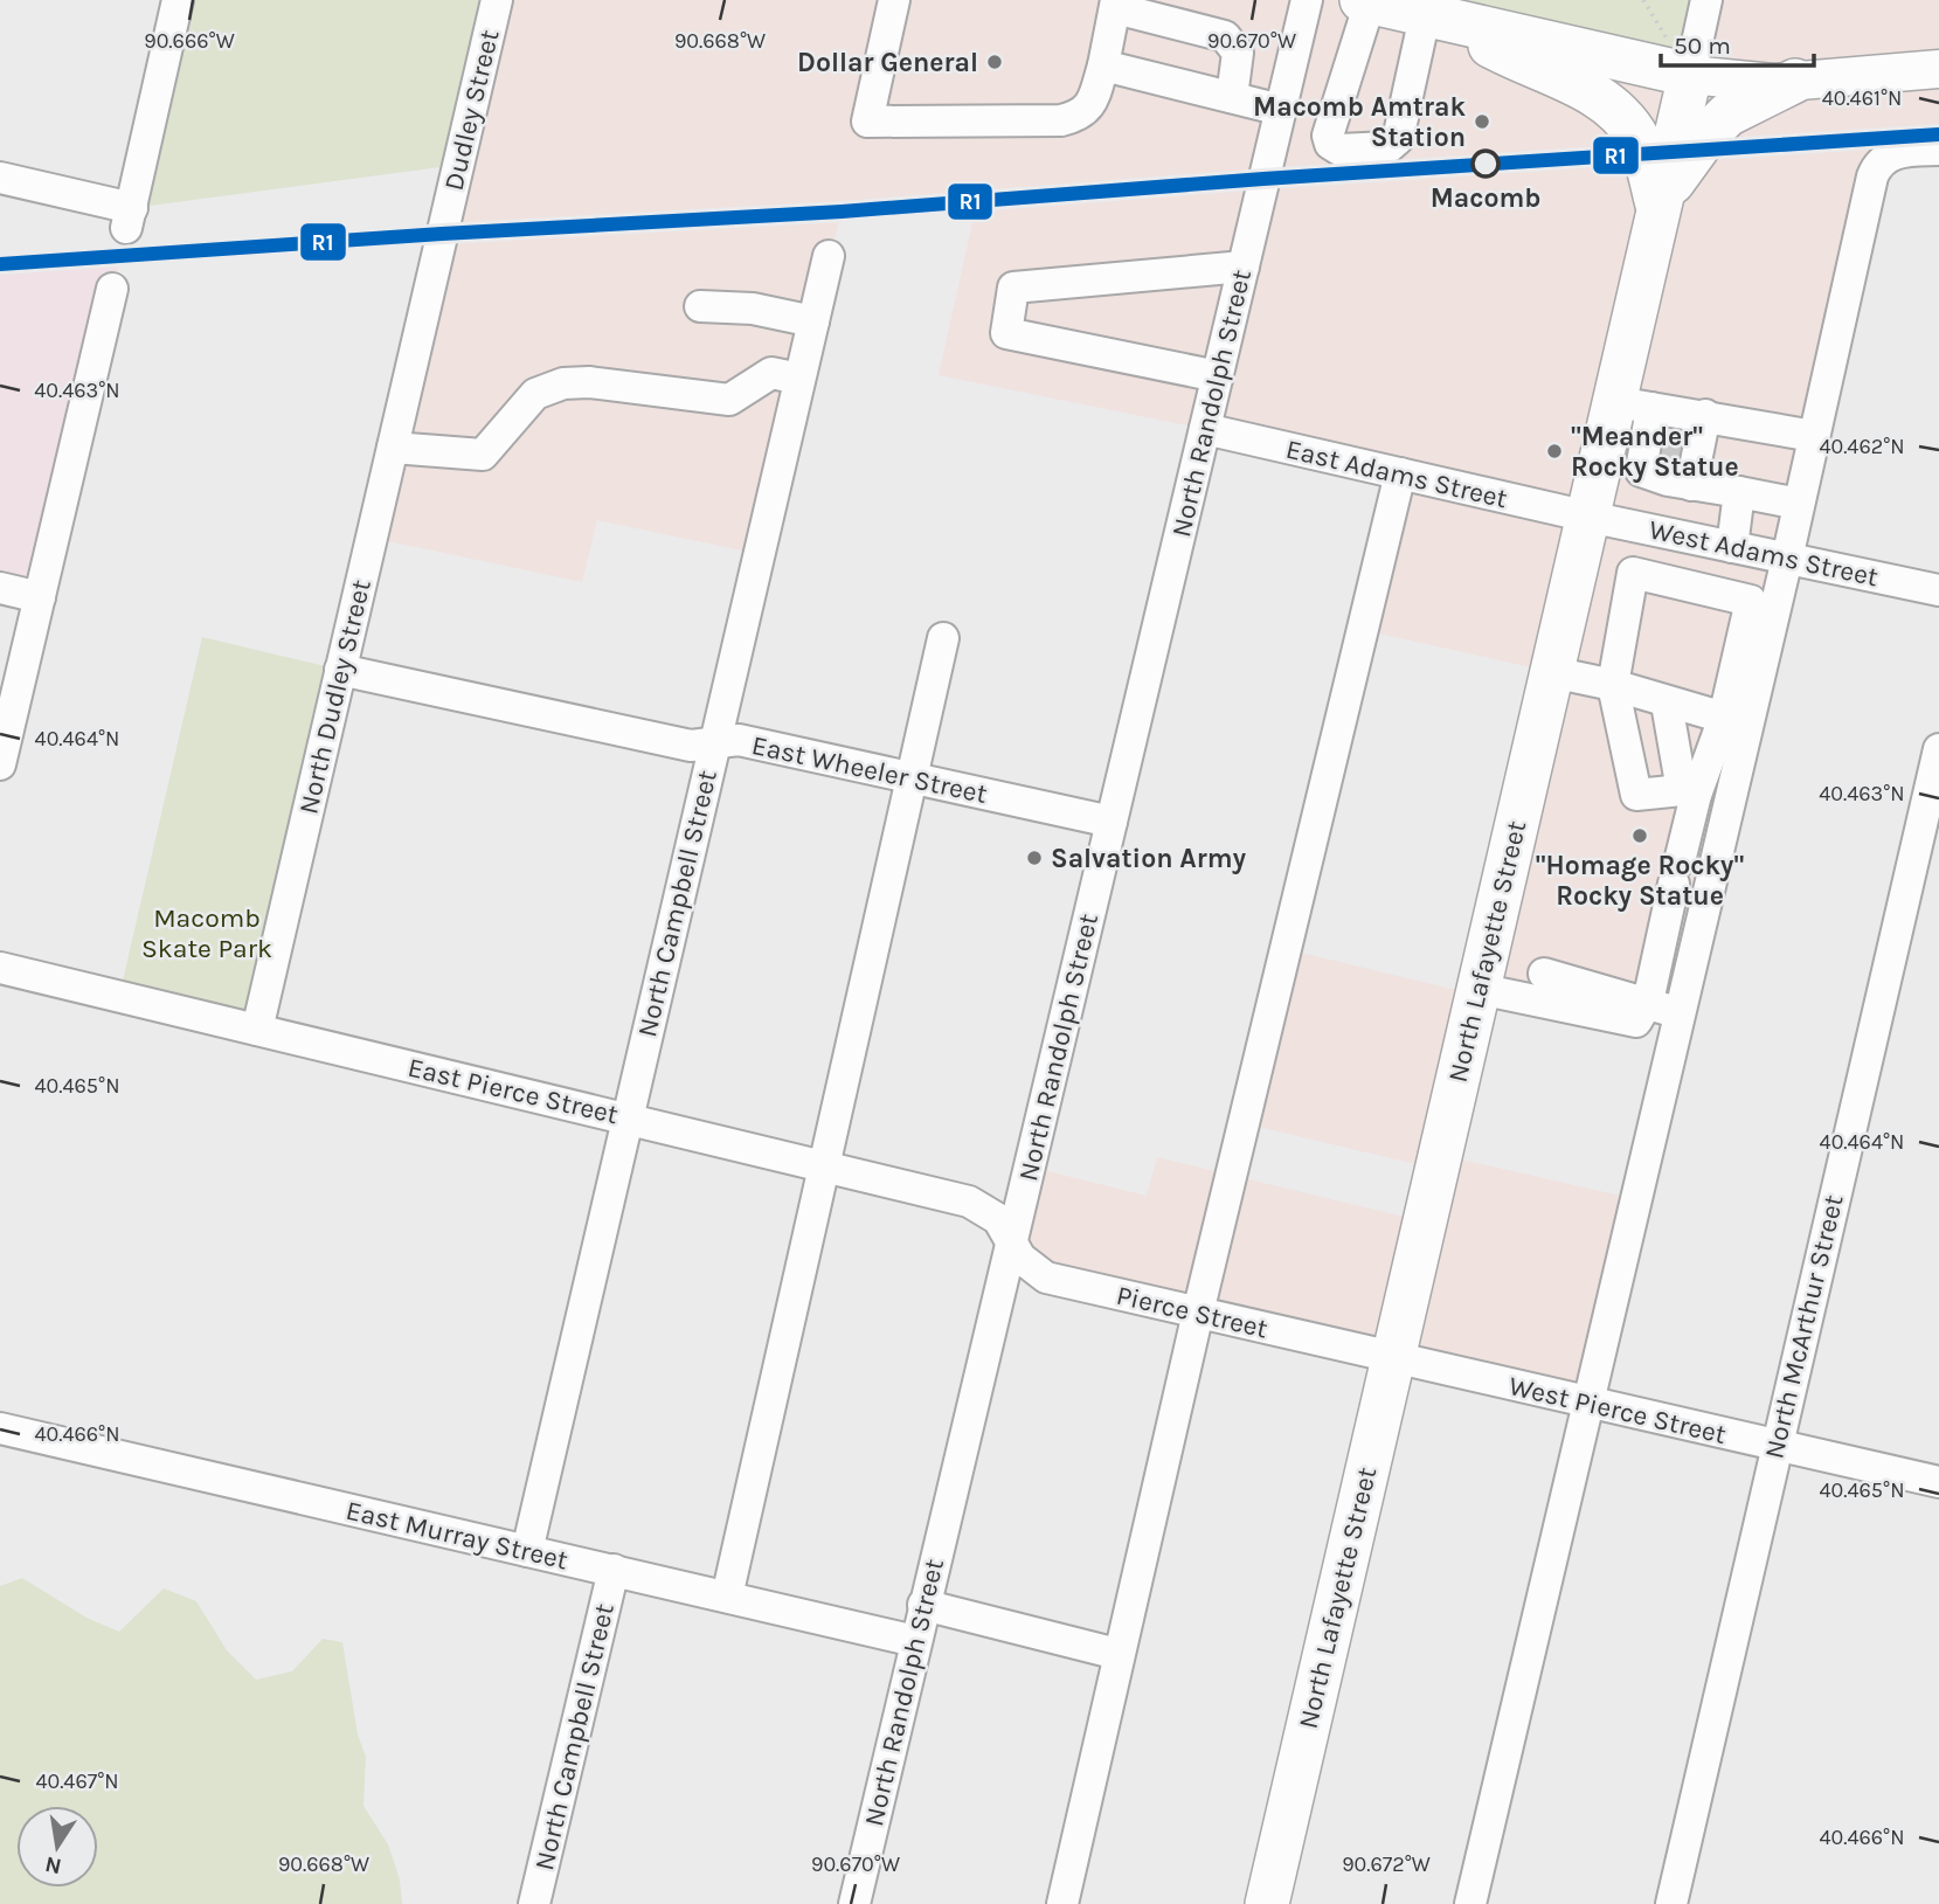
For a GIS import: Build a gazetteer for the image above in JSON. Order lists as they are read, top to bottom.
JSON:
{
  "streets": {
    "highway": ["North Lafayette Street"],
    "street": [
      "Dudley Street",
      "North Randolph Street",
      "East Adams Street",
      "West Adams Street",
      "North Dudley Street",
      "East Wheeler Street",
      "North Campbell Street",
      "East Pierce Street",
      "Pierce Street",
      "North McArthur Street",
      "West Pierce Street",
      "East Murray Street"
    ]
  },
  "crossings": [
    ["Dudley Street", "North Dudley Street"],
    ["North Randolph Street", "East Adams Street"],
    ["North Randolph Street", "East Wheeler Street"],
    ["North Randolph Street", "East Pierce Street"],
    ["North Randolph Street", "Pierce Street"],
    ["North Randolph Street", "East Murray Street"],
    ["East Adams Street", "West Adams Street"],
    ["East Adams Street", "North Lafayette Street"],
    ["West Adams Street", "North Lafayette Street"],
    ["North Dudley Street", "East Wheeler Street"],
    ["North Dudley Street", "East Pierce Street"],
    ["East Wheeler Street", "North Campbell Street"],
    ["North Campbell Street", "East Pierce Street"],
    ["North Campbell Street", "East Murray Street"],
    ["North Lafayette Street", "Pierce Street"],
    ["North Lafayette Street", "West Pierce Street"],
    ["East Pierce Street", "Pierce Street"],
    ["Pierce Street", "West Pierce Street"],
    ["North McArthur Street", "West Pierce Street"]
  ],
  "parks": ["Macomb Skate Park"],
  "places": [
    "Dollar General",
    "Macomb Amtrak Station",
    "Macomb",
    "\"Meander\" Rocky Statue",
    "\"Homage Rocky\" Rocky Statue",
    "Salvation Army"
  ],
  "lines": ["transit line R1"],
  "scale_bar": "50 m",
  "north": "bottom",
  "coordinates": [
    "90.666°W",
    "90.668°W",
    "90.670°W",
    "40.461°N",
    "40.463°N",
    "40.462°N",
    "40.464°N",
    "40.465°N",
    "40.466°N",
    "40.467°N",
    "90.672°W"
  ]
}
